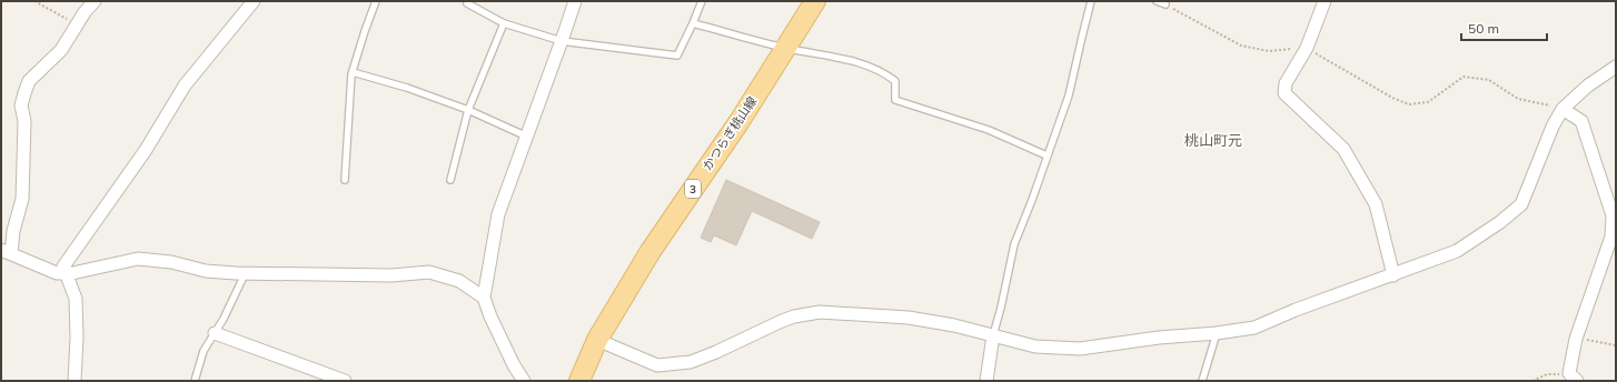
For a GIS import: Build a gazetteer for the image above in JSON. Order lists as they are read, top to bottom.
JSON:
{
  "streets": {
    "main road": ["かつらぎ桃山線", "3"]
  },
  "districts": ["桃山町元"],
  "scale_bar": "50 m"
}
